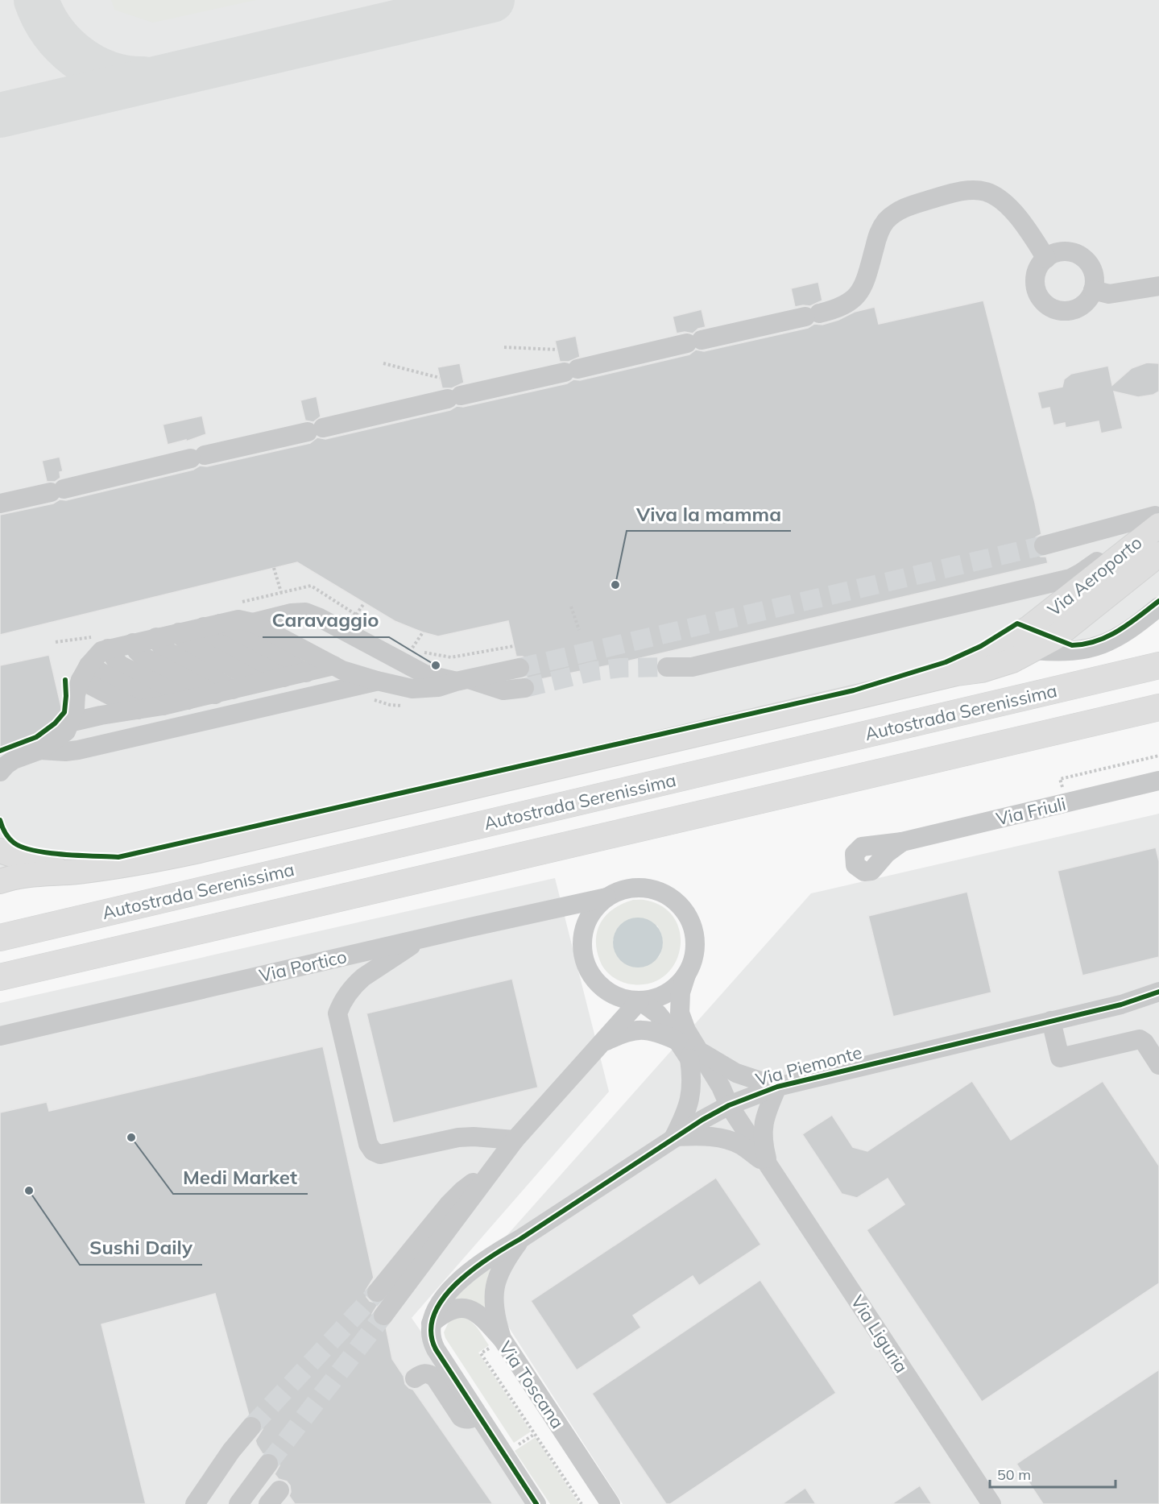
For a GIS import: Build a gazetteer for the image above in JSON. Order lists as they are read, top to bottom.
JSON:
{
  "streets": {
    "highway": ["Autostrada Serenissima"],
    "main road": ["Via Aeroporto"],
    "street": [
      "Via Friuli",
      "Via Portico",
      "Via Piemonte",
      "Via Liguria",
      "Via Toscana"
    ]
  },
  "crossings": [
    ["Via Portico", "Via Liguria"],
    ["Via Piemonte", "Via Liguria"],
    ["Via Piemonte", "Via Toscana"]
  ],
  "places": [
    "Viva la mamma",
    "Caravaggio",
    "Medi Market",
    "Sushi Daily"
  ],
  "scale_bar": "50 m"
}
